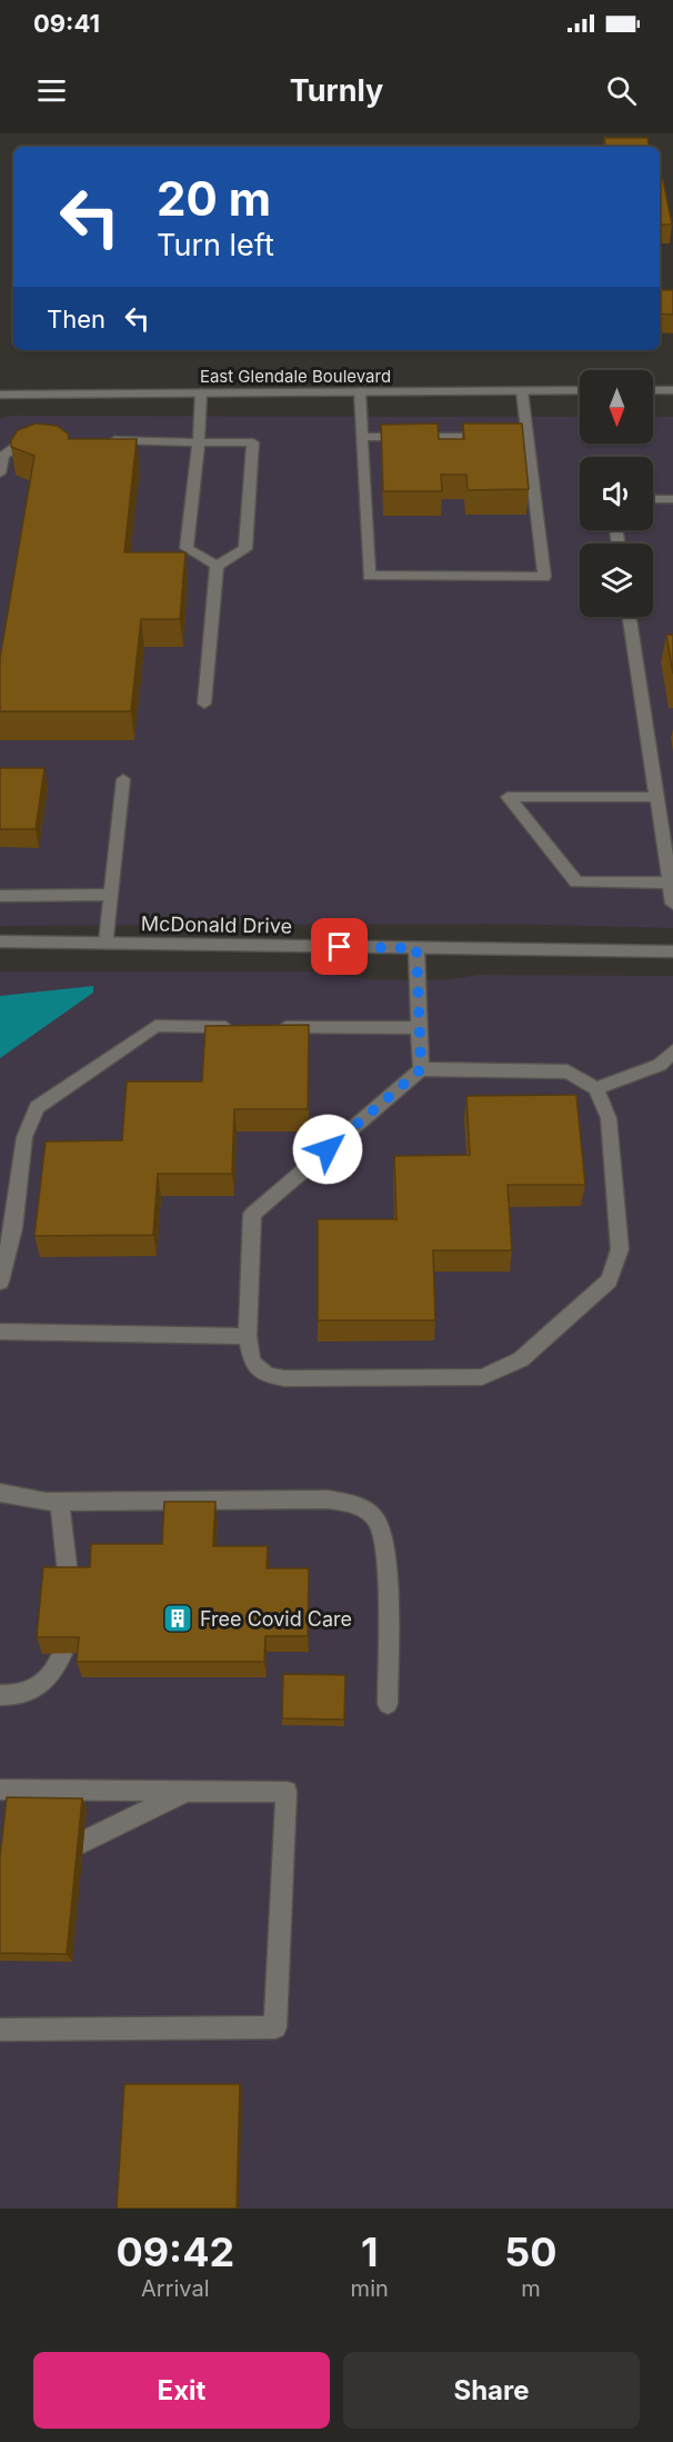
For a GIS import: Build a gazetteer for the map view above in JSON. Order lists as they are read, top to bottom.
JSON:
{
  "streets": {
    "street": ["East Glendale Boulevard", "McDonald Drive"]
  },
  "places": {
    "building": ["Free Covid Care"]
  },
  "north": "bottom",
  "page": {
    "status": "09:41",
    "header": "Turnly",
    "turn": ["20 m", "Turn left"],
    "then": "Then",
    "eta": [
      "09:42",
      "Arrival",
      "1",
      "min",
      "50",
      "m"
    ],
    "buttons": ["Exit", "Share"]
  }
}
